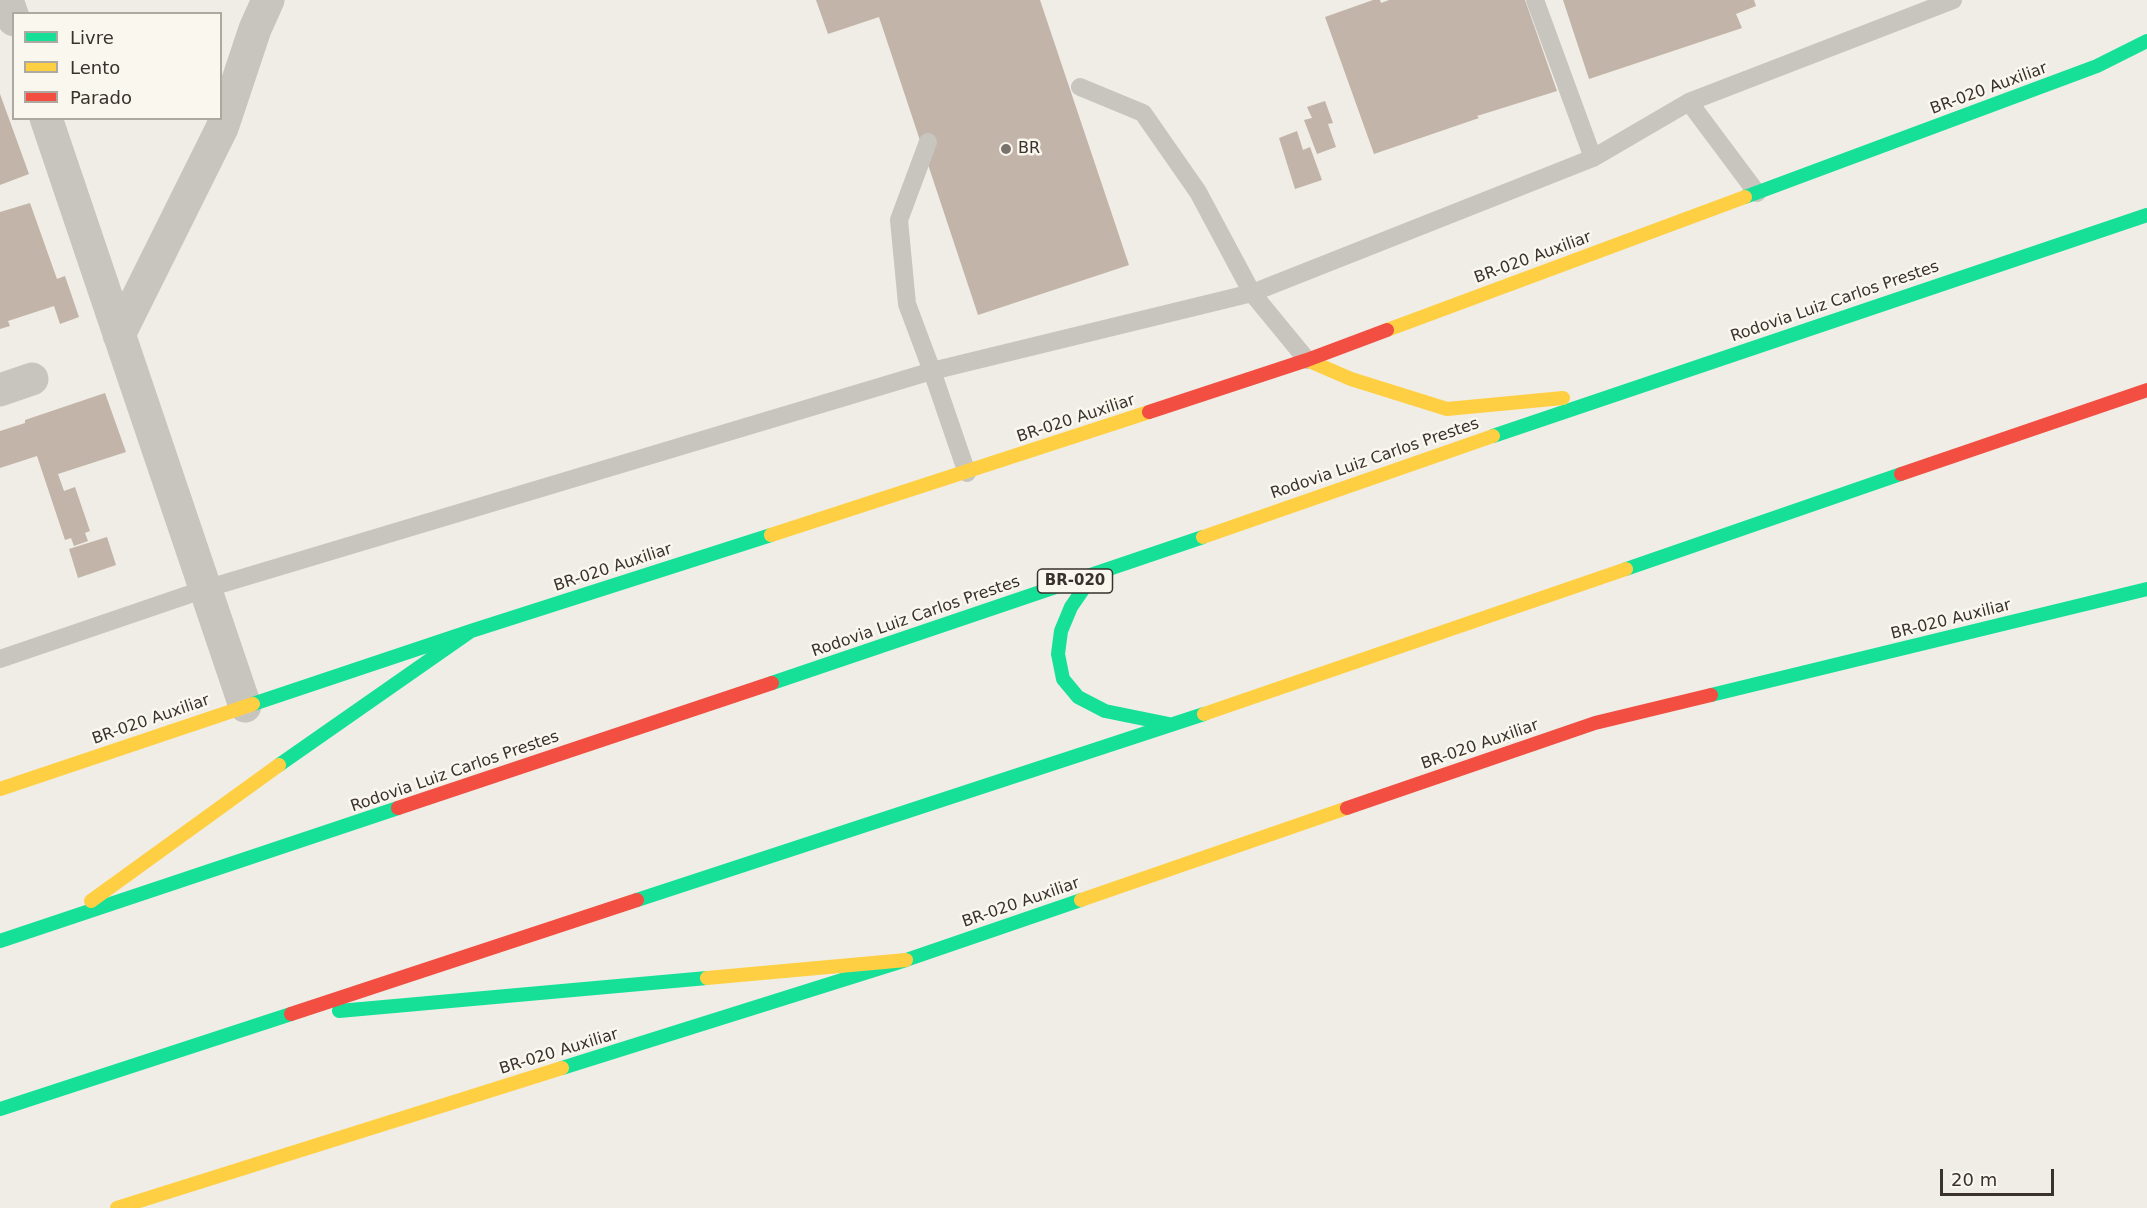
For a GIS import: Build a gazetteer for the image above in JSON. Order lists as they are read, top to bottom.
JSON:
{
  "streets": {
    "main road": ["BR-020 Auxiliar", "Rodovia Luiz Carlos Prestes", "BR-020"]
  },
  "places": ["BR"],
  "legend": ["Livre", "Lento", "Parado"],
  "scale_bar": "20 m"
}
